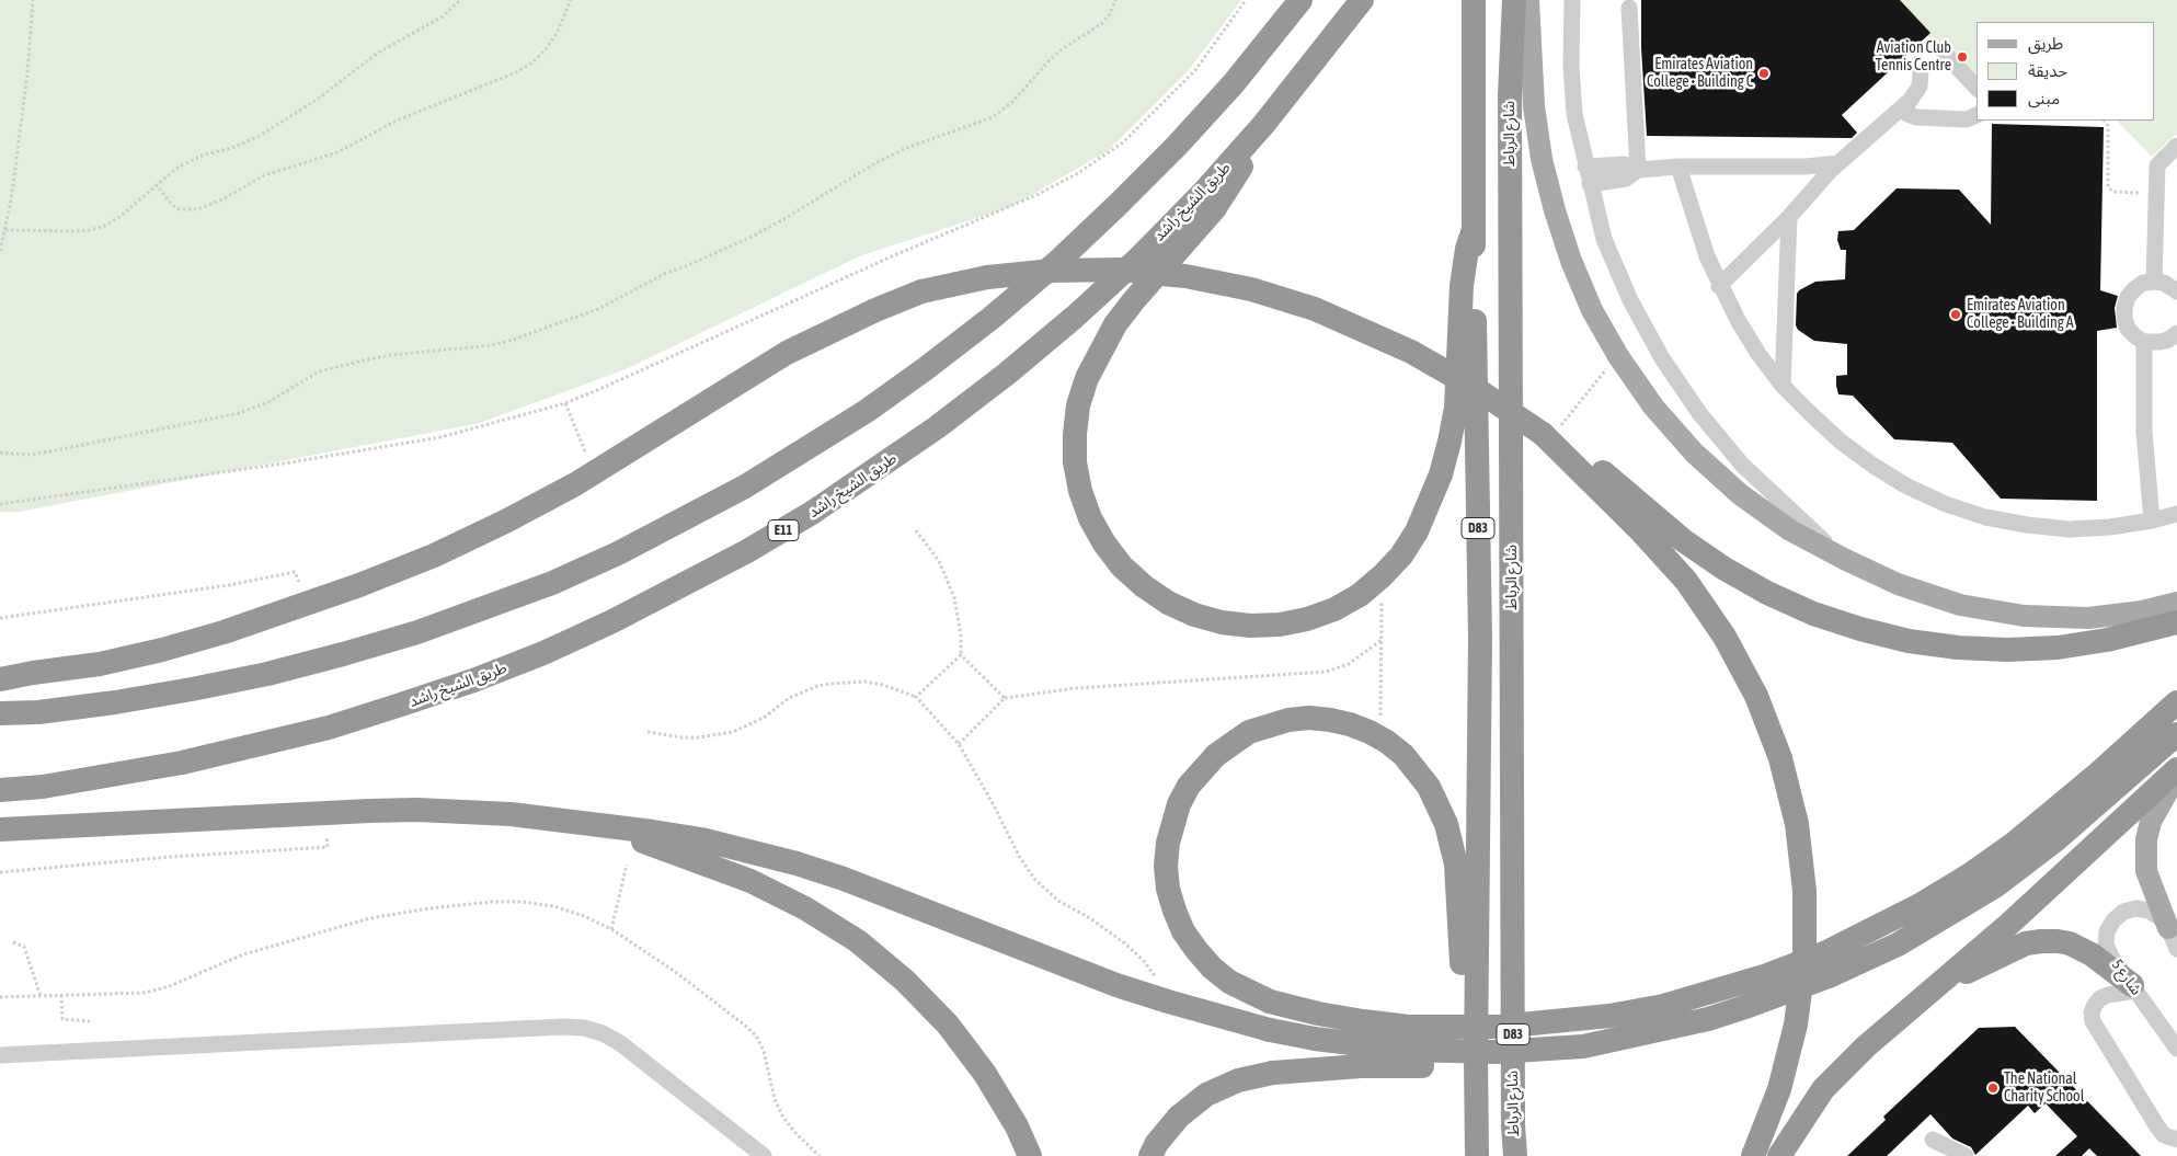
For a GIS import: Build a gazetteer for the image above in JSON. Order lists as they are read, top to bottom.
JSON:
{
  "streets": {
    "highway": [
      "شارع الرباط",
      "طريق الشيخ راشد",
      "D83",
      "E11"
    ],
    "street": ["شارع 5"]
  },
  "places": [
    "Aviation Club Tennis Centre",
    "Emirates Aviation College - Building C",
    "Emirates Aviation College - Building A",
    "The National Charity School"
  ],
  "legend": ["طريق", "حديقة", "مبنى"]
}
